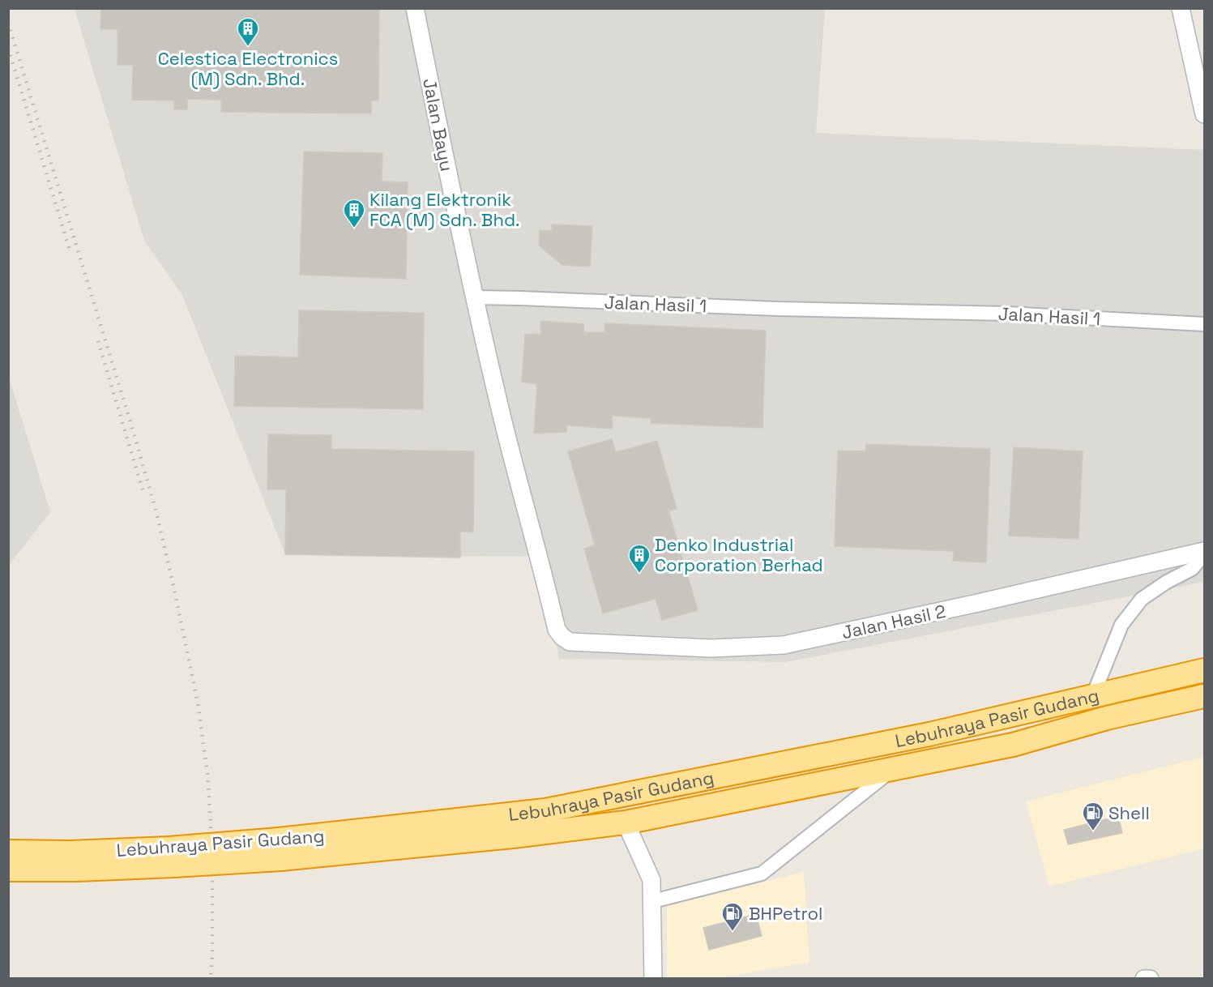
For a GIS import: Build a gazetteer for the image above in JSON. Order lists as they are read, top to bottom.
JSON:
{
  "streets": {
    "highway": ["Lebuhraya Pasir Gudang"],
    "street": ["Jalan Bayu", "Jalan Hasil 1", "Jalan Hasil 2"]
  },
  "crossings": [
    ["Jalan Bayu", "Jalan Hasil 1"],
    ["Jalan Bayu", "Jalan Hasil 2"],
    ["Jalan Hasil 1", "Jalan Hasil 2"]
  ],
  "places": {
    "building": ["Celestica Electronics (M) Sdn. Bhd.", "Kilang Elektronik FCA (M) Sdn. Bhd.", "Denko Industrial Corporation Berhad"],
    "fuel station": ["Shell", "BHPetrol"]
  }
}
